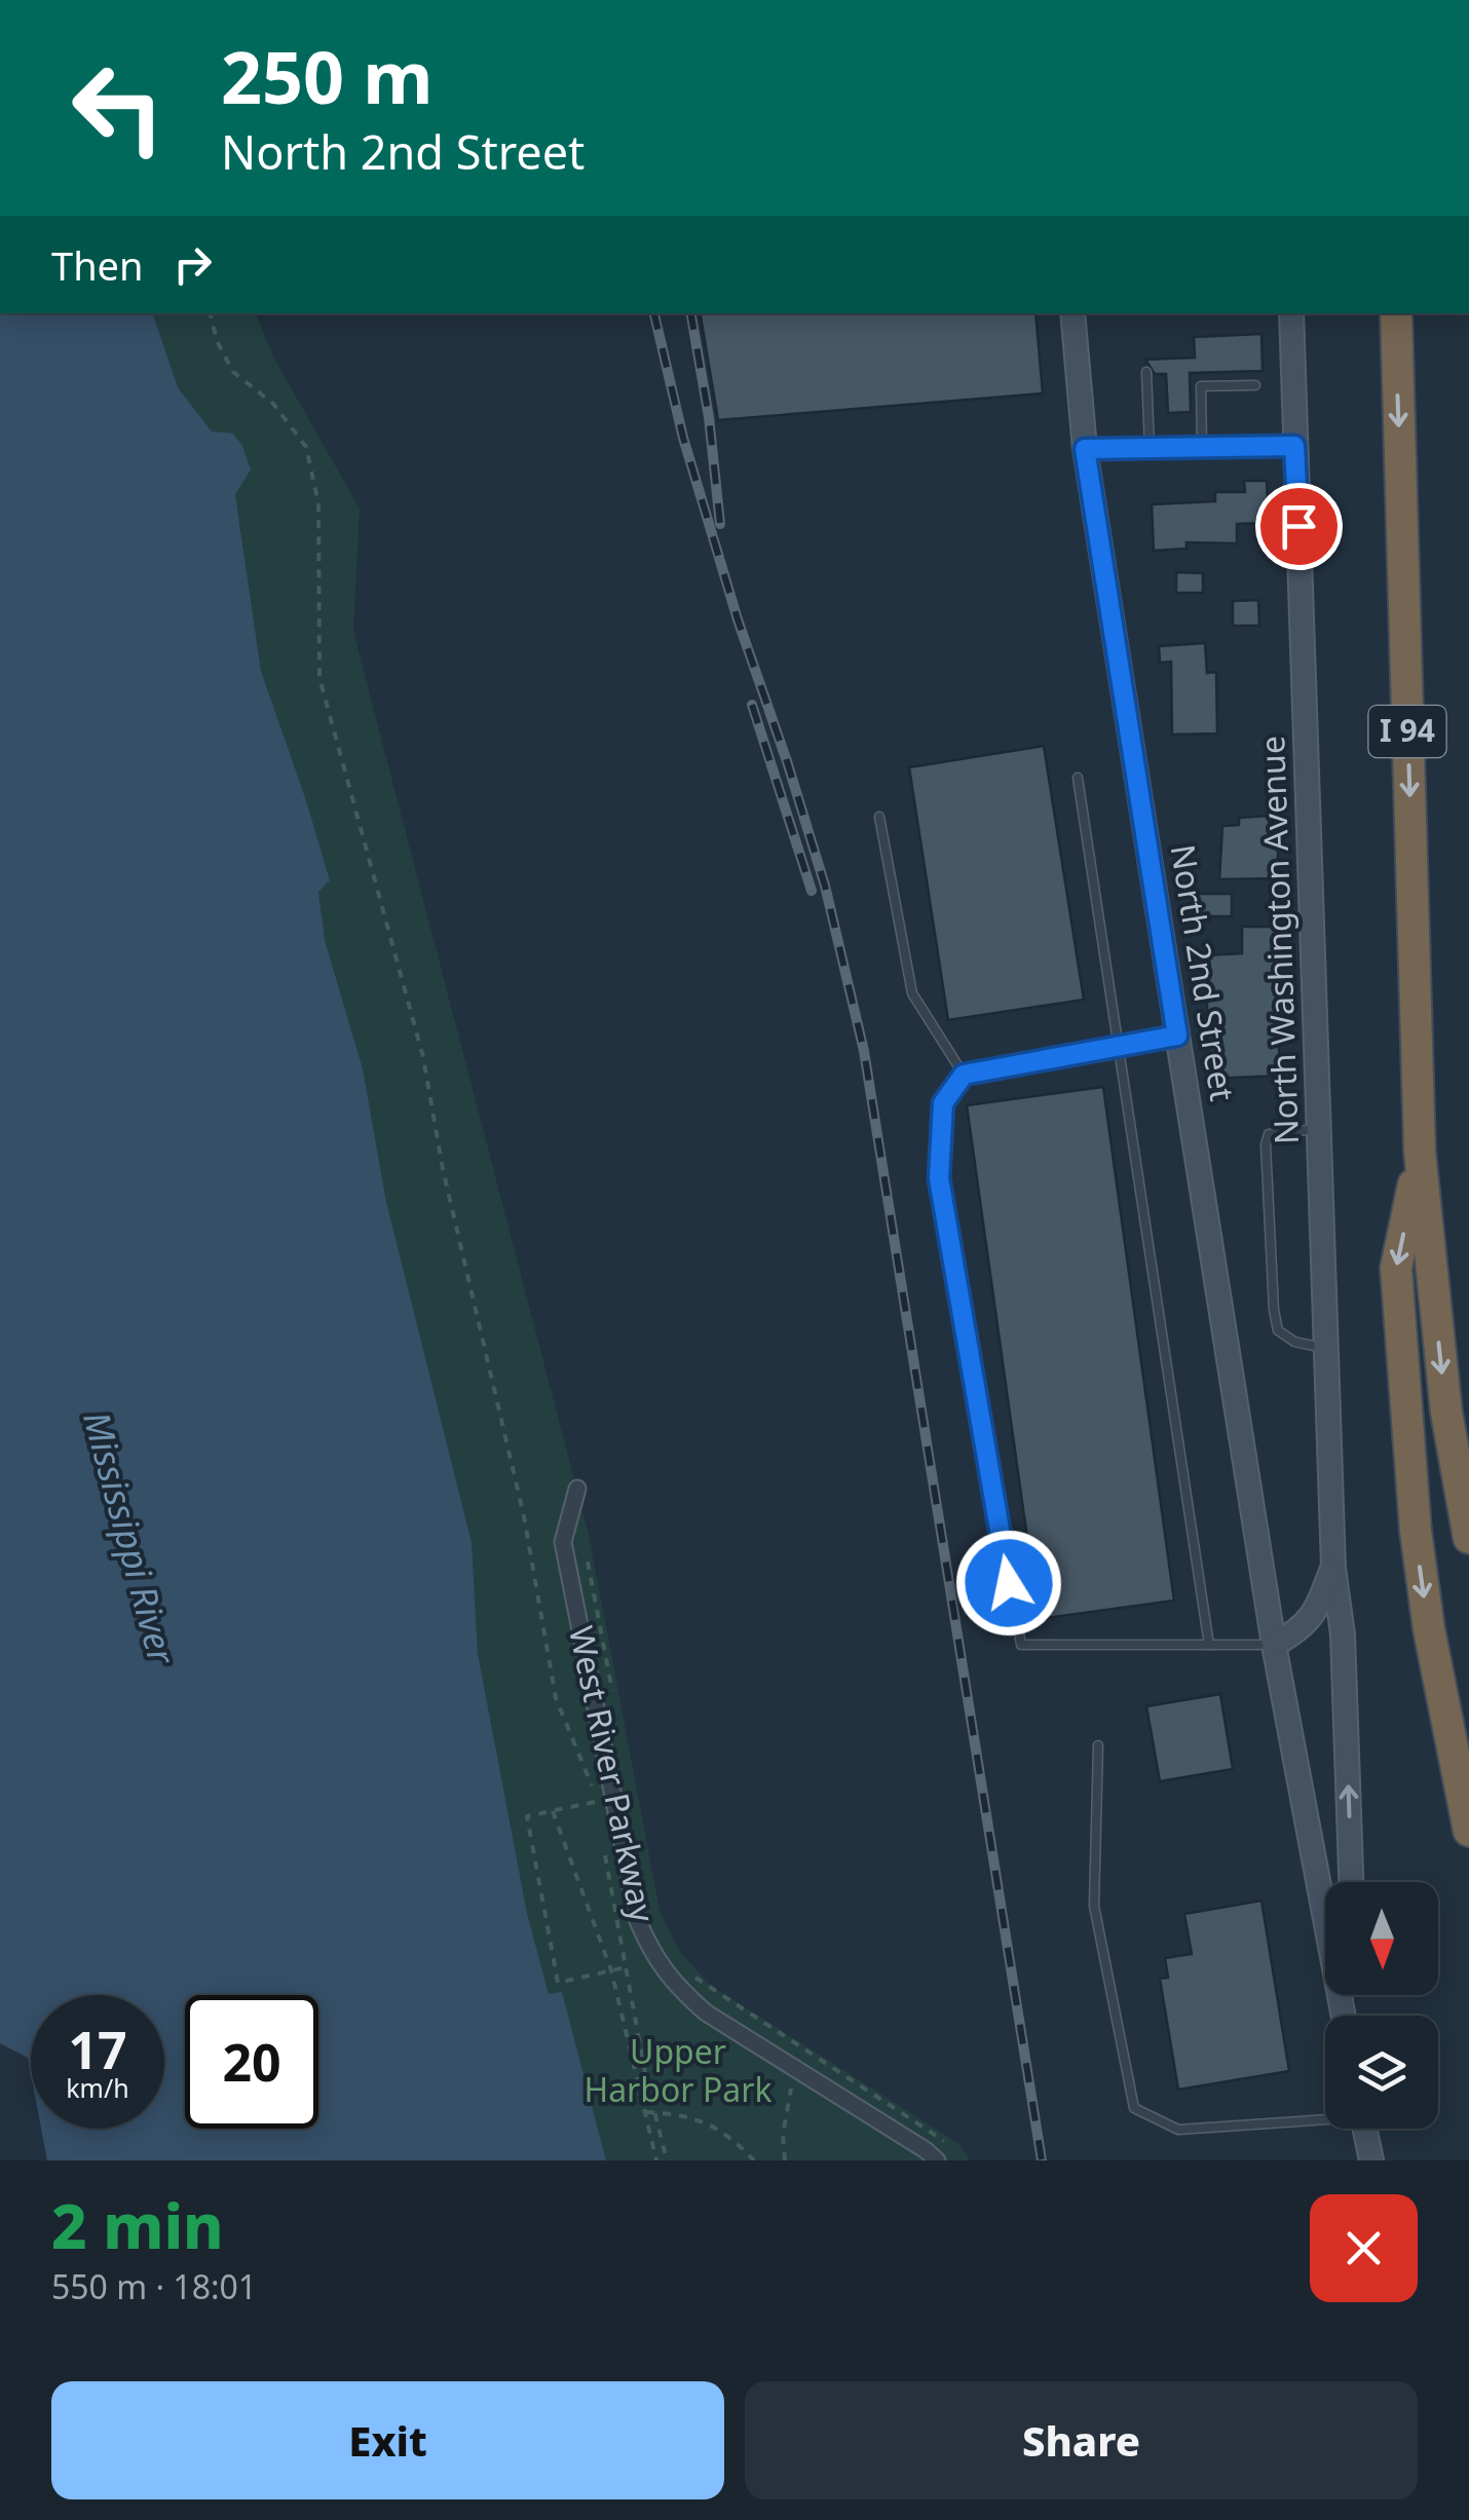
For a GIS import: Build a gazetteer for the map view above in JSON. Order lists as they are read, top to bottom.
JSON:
{
  "streets": {
    "highway": ["I 94"],
    "street": ["North Washington Avenue", "North 2nd Street", "West River Parkway"]
  },
  "crossings": [
    ["North Washington Avenue", "North 2nd Street"]
  ],
  "water": ["Mississippi River"],
  "parks": ["Upper Harbor Park"],
  "north": "bottom",
  "page": {
    "turn": ["250 m", "North 2nd Street"],
    "then": "Then",
    "speed": "17 km/h",
    "limit": "20",
    "heading": ["2 min", "550 m · 18:01"],
    "buttons": ["Exit", "Share"]
  }
}
